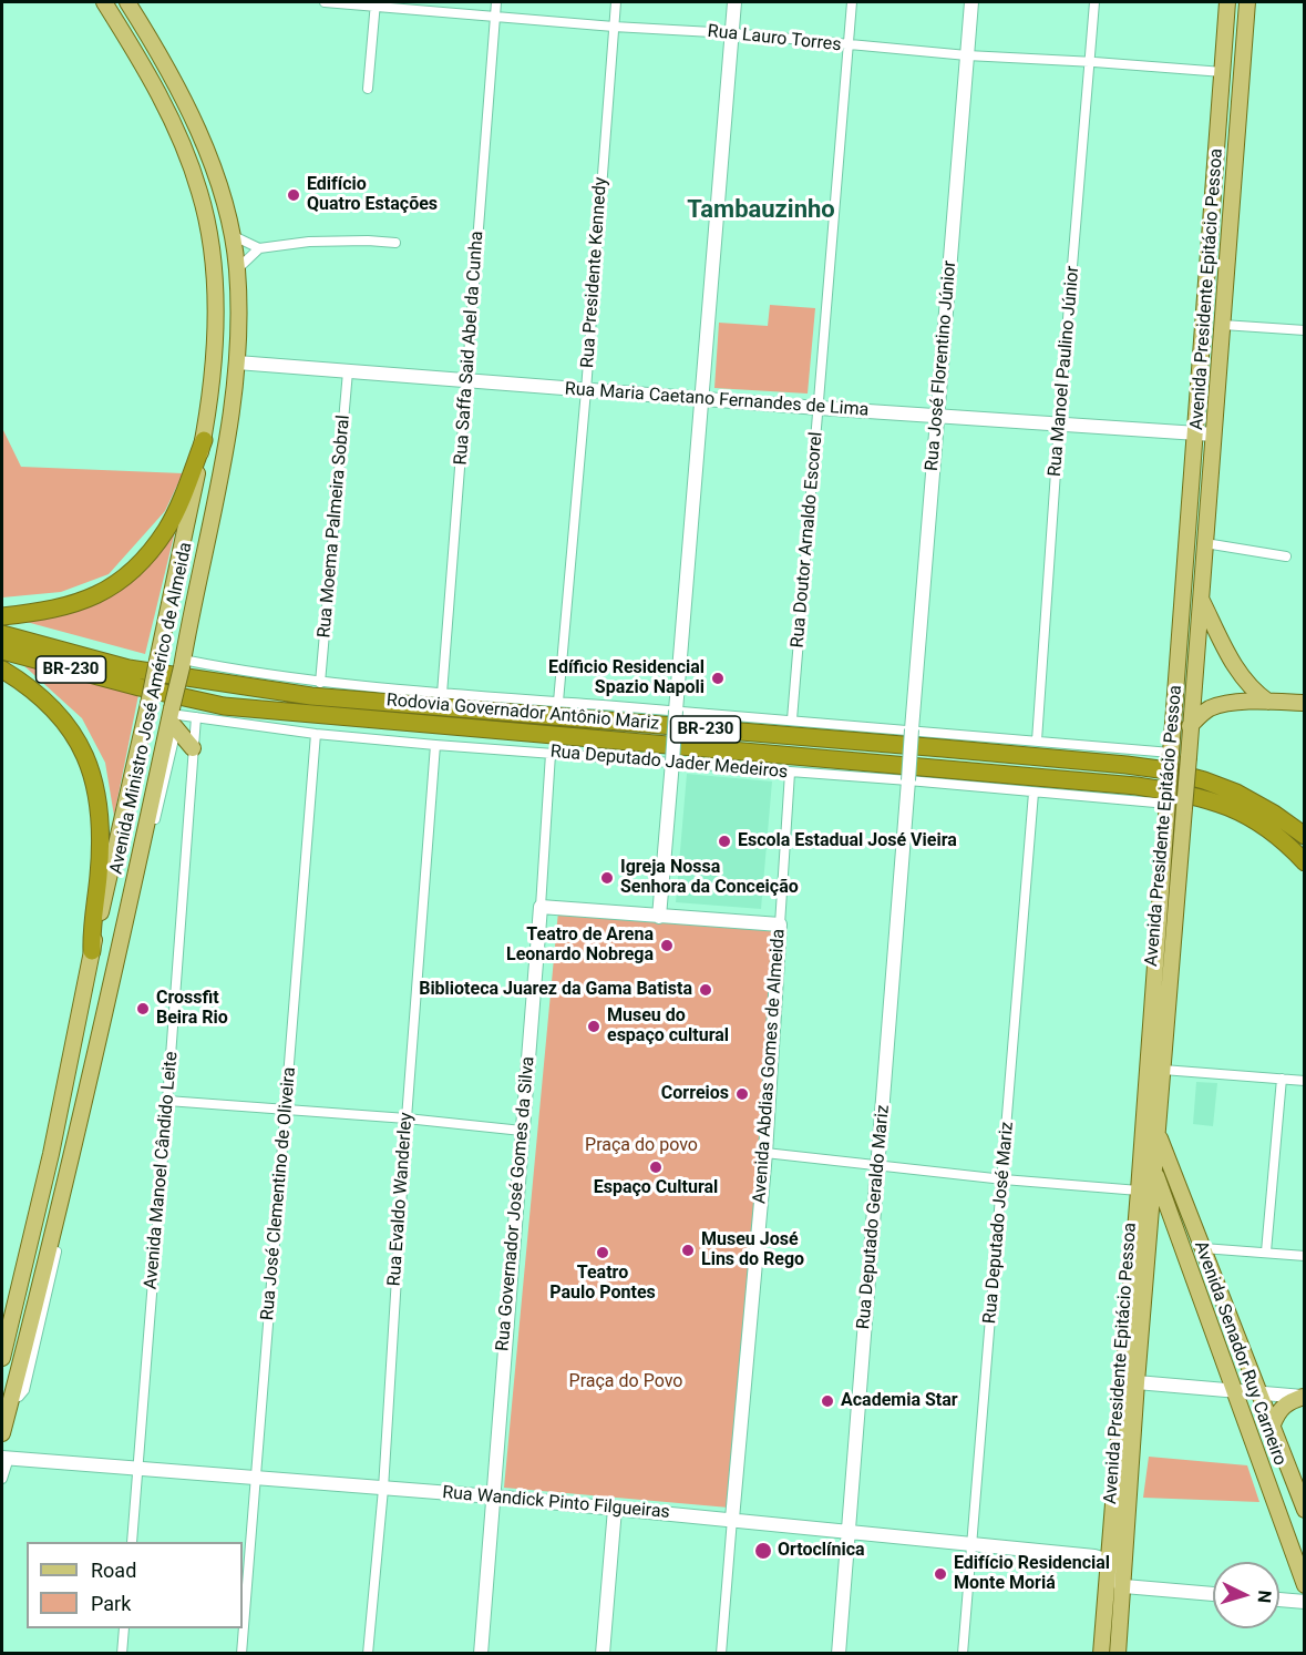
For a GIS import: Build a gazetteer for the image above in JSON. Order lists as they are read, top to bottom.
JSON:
{
  "streets": {
    "highway": ["BR-230", "Rodovia Governador Antônio Mariz"],
    "main road": ["Avenida Presidente Epitácio Pessoa", "Avenida Ministro José Américo de Almeida", "Avenida Senador Ruy Carneiro"],
    "street": [
      "Rua Lauro Torres",
      "Rua Presidente Kennedy",
      "Rua Saffa Said Abel da Cunha",
      "Rua José Florentino Júnior",
      "Rua Manoel Paulino Júnior",
      "Rua Maria Caetano Fernandes de Lima",
      "Rua Moema Palmeira Sobral",
      "Rua Doutor Arnaldo Escorel",
      "Rua Deputado Jader Medeiros",
      "Avenida Abdias Gomes de Almeida",
      "Avenida Manoel Cândido Leite",
      "Rua José Clementino de Oliveira",
      "Rua Evaldo Wanderley",
      "Rua Governador José Gomes da Silva",
      "Rua Deputado Geraldo Mariz",
      "Rua Deputado José Mariz",
      "Rua Wandick Pinto Filgueiras"
    ]
  },
  "crossings": [
    ["Rua Lauro Torres", "Rua Presidente Kennedy"],
    ["Rua Lauro Torres", "Avenida Presidente Epitácio Pessoa"],
    ["Rua Lauro Torres", "Rua Saffa Said Abel da Cunha"],
    ["Rua Lauro Torres", "Rua José Florentino Júnior"],
    ["Rua Lauro Torres", "Rua Manoel Paulino Júnior"],
    ["Rua Lauro Torres", "Rua Doutor Arnaldo Escorel"],
    ["Rua Presidente Kennedy", "Rua Maria Caetano Fernandes de Lima"],
    ["Avenida Presidente Epitácio Pessoa", "Rua Maria Caetano Fernandes de Lima"],
    ["Avenida Presidente Epitácio Pessoa", "Rua Deputado Jader Medeiros"],
    ["Avenida Presidente Epitácio Pessoa", "Avenida Senador Ruy Carneiro"],
    ["Avenida Presidente Epitácio Pessoa", "Rua Wandick Pinto Filgueiras"],
    ["Rua Saffa Said Abel da Cunha", "Rua Maria Caetano Fernandes de Lima"],
    ["Rua José Florentino Júnior", "Rua Maria Caetano Fernandes de Lima"],
    ["Rua José Florentino Júnior", "Rua Deputado Jader Medeiros"],
    ["Rua José Florentino Júnior", "Rua Deputado Geraldo Mariz"],
    ["Rua Manoel Paulino Júnior", "Rua Maria Caetano Fernandes de Lima"],
    ["Rua Maria Caetano Fernandes de Lima", "Rua Moema Palmeira Sobral"],
    ["Rua Maria Caetano Fernandes de Lima", "Rua Doutor Arnaldo Escorel"],
    ["Rua Maria Caetano Fernandes de Lima", "Avenida Ministro José Américo de Almeida"],
    ["Avenida Ministro José Américo de Almeida", "Rua Deputado Jader Medeiros"],
    ["Rua Deputado Jader Medeiros", "Avenida Abdias Gomes de Almeida"],
    ["Rua Deputado Jader Medeiros", "Avenida Manoel Cândido Leite"],
    ["Rua Deputado Jader Medeiros", "Rua José Clementino de Oliveira"],
    ["Rua Deputado Jader Medeiros", "Rua Evaldo Wanderley"],
    ["Rua Deputado Jader Medeiros", "Rua Governador José Gomes da Silva"],
    ["Rua Deputado Jader Medeiros", "Rua Deputado Geraldo Mariz"],
    ["Rua Deputado Jader Medeiros", "Rua Deputado José Mariz"],
    ["Avenida Abdias Gomes de Almeida", "Rua Wandick Pinto Filgueiras"],
    ["Avenida Manoel Cândido Leite", "Rua Wandick Pinto Filgueiras"],
    ["Rua José Clementino de Oliveira", "Rua Wandick Pinto Filgueiras"],
    ["Rua Evaldo Wanderley", "Rua Wandick Pinto Filgueiras"],
    ["Rua Governador José Gomes da Silva", "Rua Wandick Pinto Filgueiras"],
    ["Rua Deputado Geraldo Mariz", "Rua Wandick Pinto Filgueiras"],
    ["Rua Deputado José Mariz", "Rua Wandick Pinto Filgueiras"]
  ],
  "districts": ["Tambauzinho"],
  "parks": ["Praça do povo", "Praça do Povo"],
  "places": [
    "Edifício Quatro Estações",
    "Edíficio Residencial Spazio Napoli",
    "Escola Estadual José Vieira",
    "Igreja Nossa Senhora da Conceição",
    "Teatro de Arena Leonardo Nobrega",
    "Biblioteca Juarez da Gama Batista",
    "Crossfit Beira Rio",
    "Museu do espaço cultural",
    "Correios",
    "Espaço Cultural",
    "Museu José Lins do Rego",
    "Teatro Paulo Pontes",
    "Academia Star",
    "Ortoclínica",
    "Edifício Residencial Monte Moriá"
  ],
  "legend": ["Road", "Park"],
  "north": "right"
}
